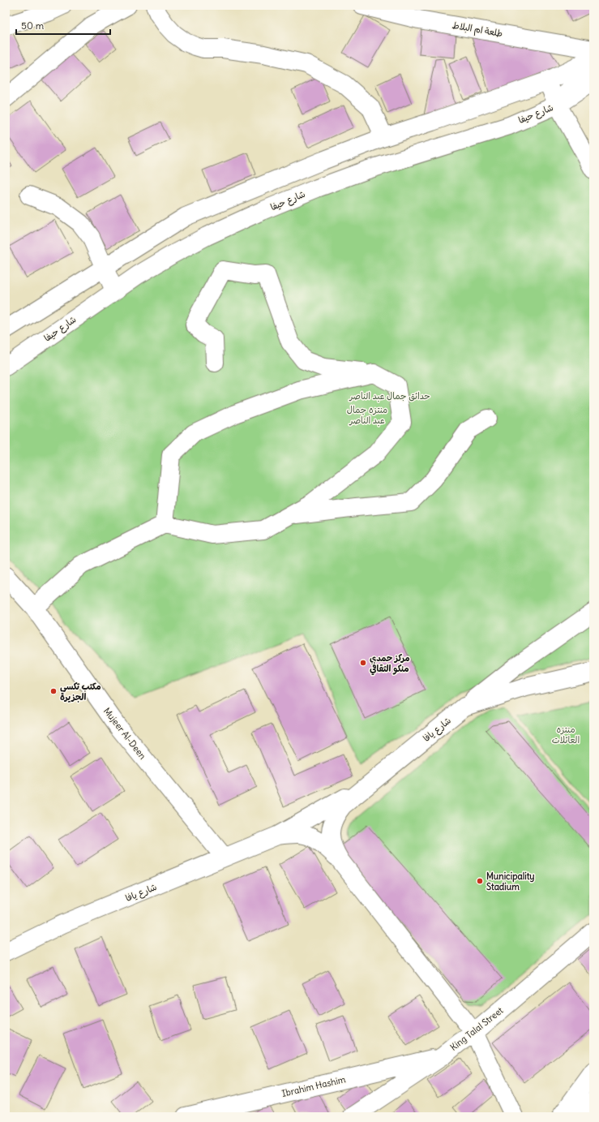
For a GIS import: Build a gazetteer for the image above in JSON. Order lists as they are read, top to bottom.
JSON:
{
  "streets": {
    "street": [
      "طلعة ام البلاط",
      "شارع حيفا",
      "شارع يافا",
      "Mujeer Al-Deen",
      "King Talal Street",
      "Ibrahim Hashim"
    ]
  },
  "crossings": [
    ["شارع يافا", "Mujeer Al-Deen"],
    ["King Talal Street", "Ibrahim Hashim"]
  ],
  "parks": ["حدائق جمال عبد الناصر", "منتزه جمال عبد الناصر", "منتزه العائلات"],
  "places": ["مركز حمدي منكو الثقافي", "مكتب تكسي الجزيرة", "Municipality Stadium"],
  "scale_bar": "50 m"
}
